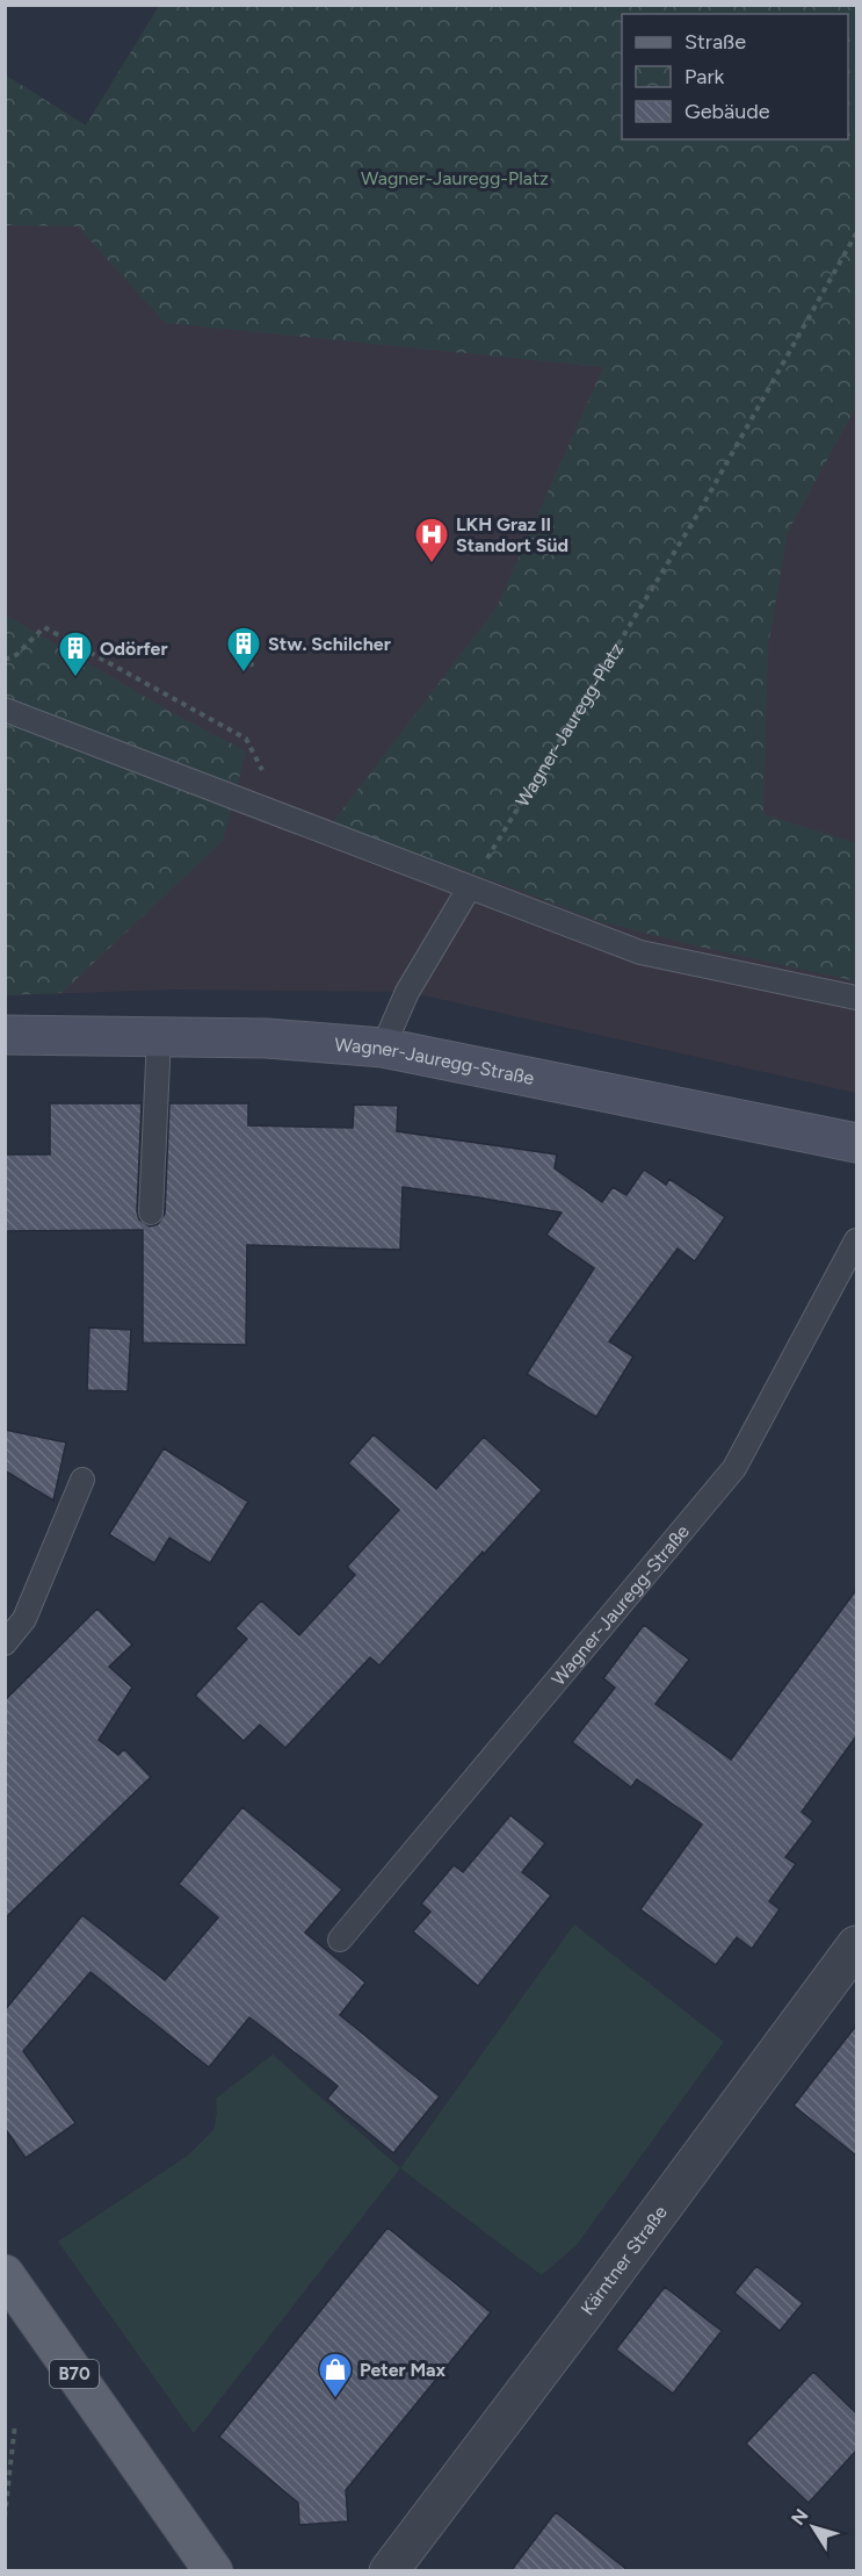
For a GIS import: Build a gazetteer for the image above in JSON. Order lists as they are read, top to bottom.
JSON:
{
  "streets": {
    "main road": ["Wagner-Jauregg-Straße", "B70"],
    "street": ["Kärntner Straße"],
    "path": ["Wagner-Jauregg-Platz"]
  },
  "parks": ["Wagner-Jauregg-Platz"],
  "places": {
    "hospital": ["LKH Graz II Standort Süd"],
    "building": ["Stw. Schilcher", "Odörfer"],
    "shop": ["Peter Max"]
  },
  "legend": ["Straße", "Park", "Gebäude"],
  "north": "top left"
}
